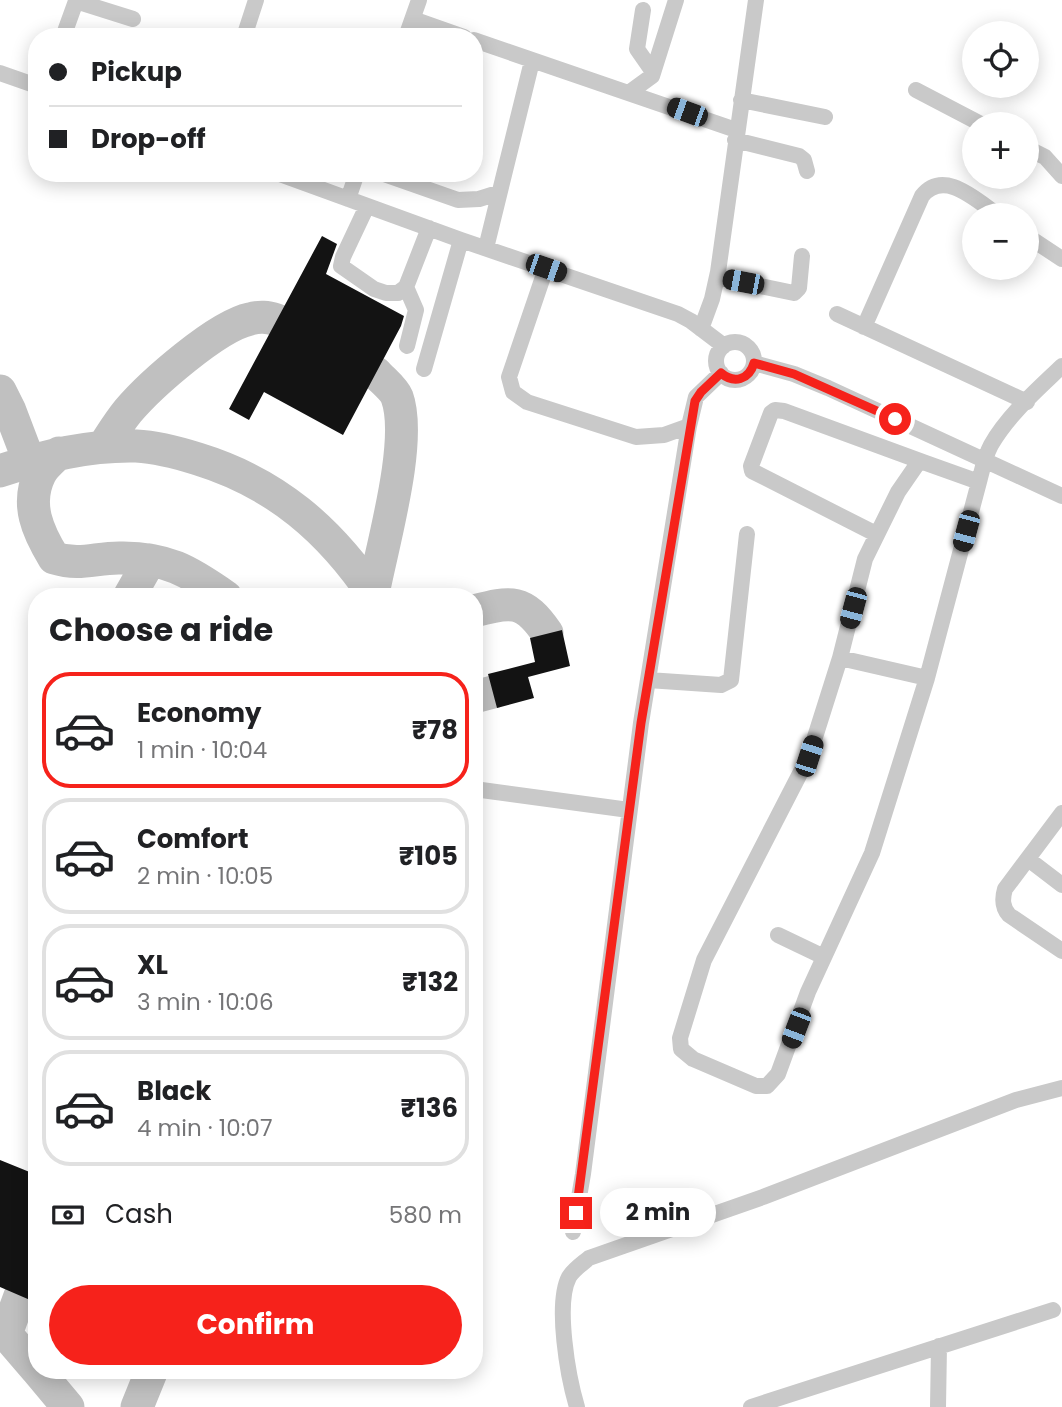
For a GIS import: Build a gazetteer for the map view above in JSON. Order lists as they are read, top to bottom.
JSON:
{
  "page": {
    "map_buttons": ["+", "−"],
    "banner": ["Pickup", "Drop-off"],
    "heading": "Choose a ride",
    "list": [
      {
        "name": "Economy",
        "note": "1 min · 10:04",
        "value": "₹78"
      },
      {
        "name": "Comfort",
        "note": "2 min · 10:05",
        "value": "₹105"
      },
      {
        "name": "XL",
        "note": "3 min · 10:06",
        "value": "₹132"
      },
      {
        "name": "Black",
        "note": "4 min · 10:07",
        "value": "₹136"
      }
    ],
    "pay": ["Cash", "580 m"],
    "bubble": "2 min",
    "buttons": "Confirm"
  }
}
